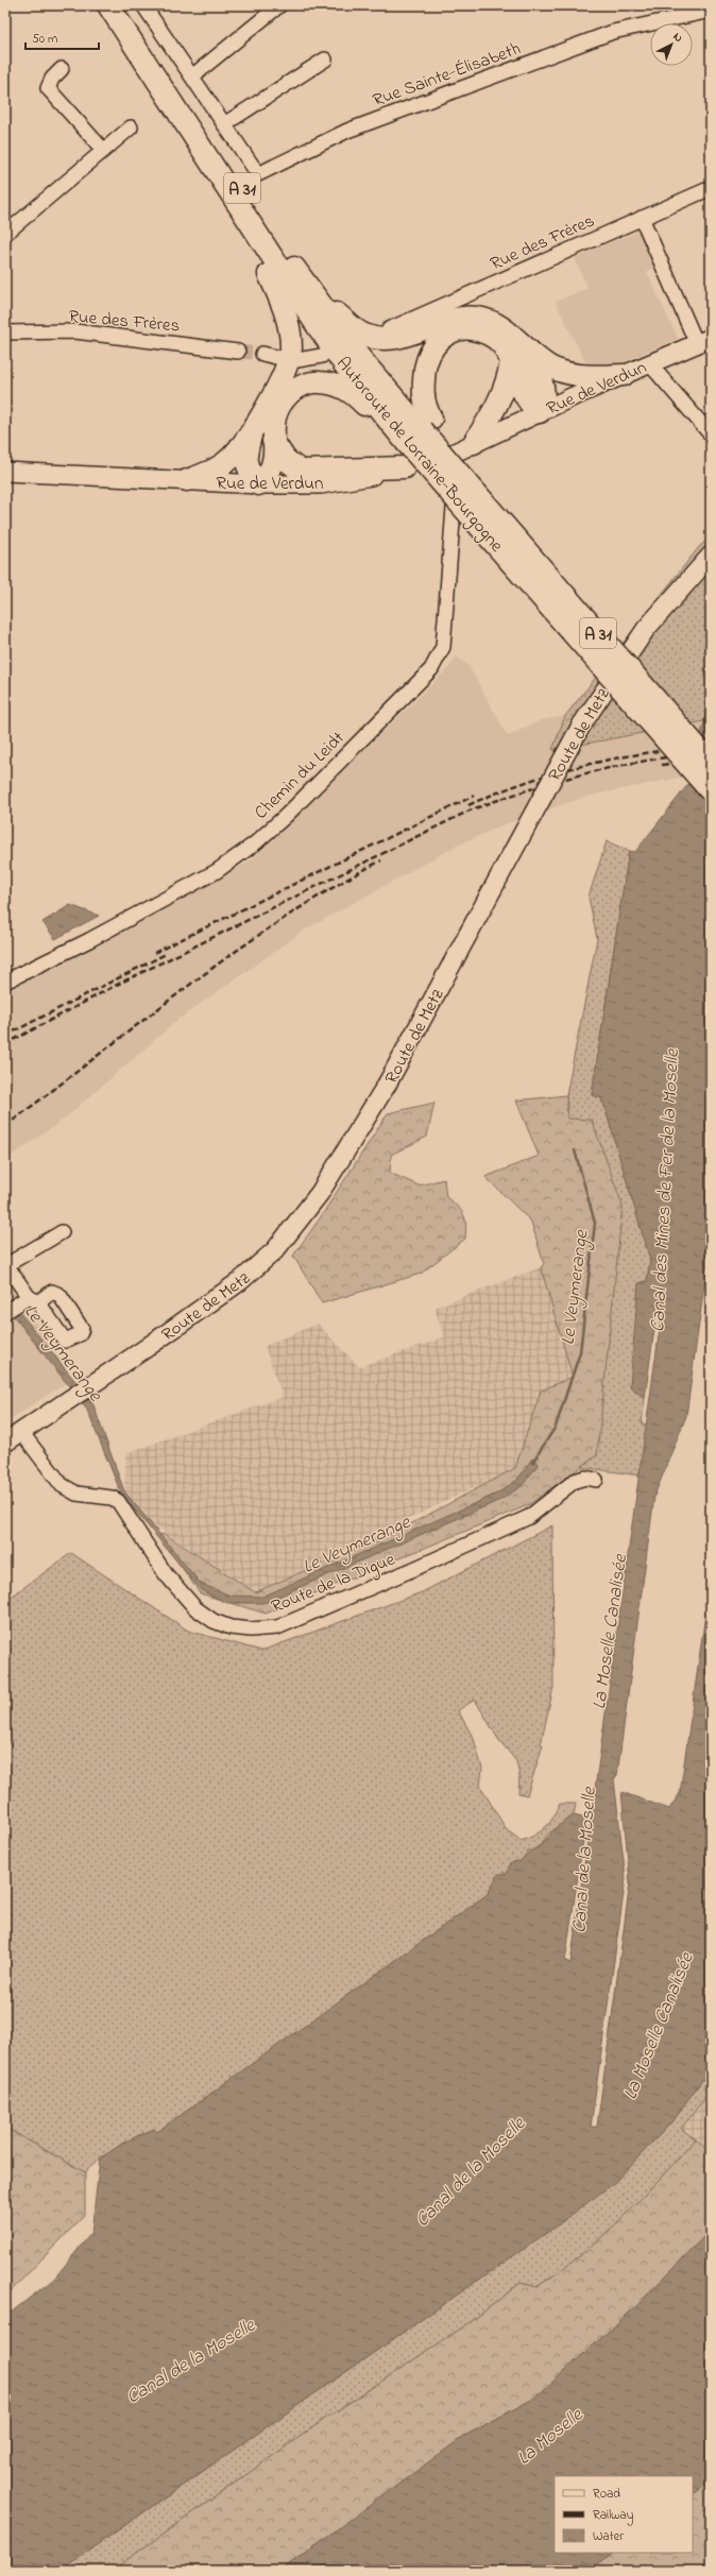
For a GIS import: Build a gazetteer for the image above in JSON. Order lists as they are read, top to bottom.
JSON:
{
  "streets": {
    "highway": ["A 31", "Autoroute de Lorraine-Bourgogne"],
    "main road": ["Rue de Verdun", "Route de Metz"],
    "street": [
      "Rue Sainte-Élisabeth",
      "Rue des Frères",
      "Chemin du Leidt",
      "Route de la Digue"
    ]
  },
  "crossings": [
    ["Rue de Verdun", "Chemin du Leidt"],
    ["Route de Metz", "Route de la Digue"]
  ],
  "water": [
    "Canal des Mines de Fer de la Moselle",
    "Le Veymerange",
    "La Moselle Canalisée",
    "Canal de la Moselle",
    "La Moselle"
  ],
  "legend": ["Road", "Railway", "Water"],
  "scale_bar": "50 m",
  "north": "top right"
}
